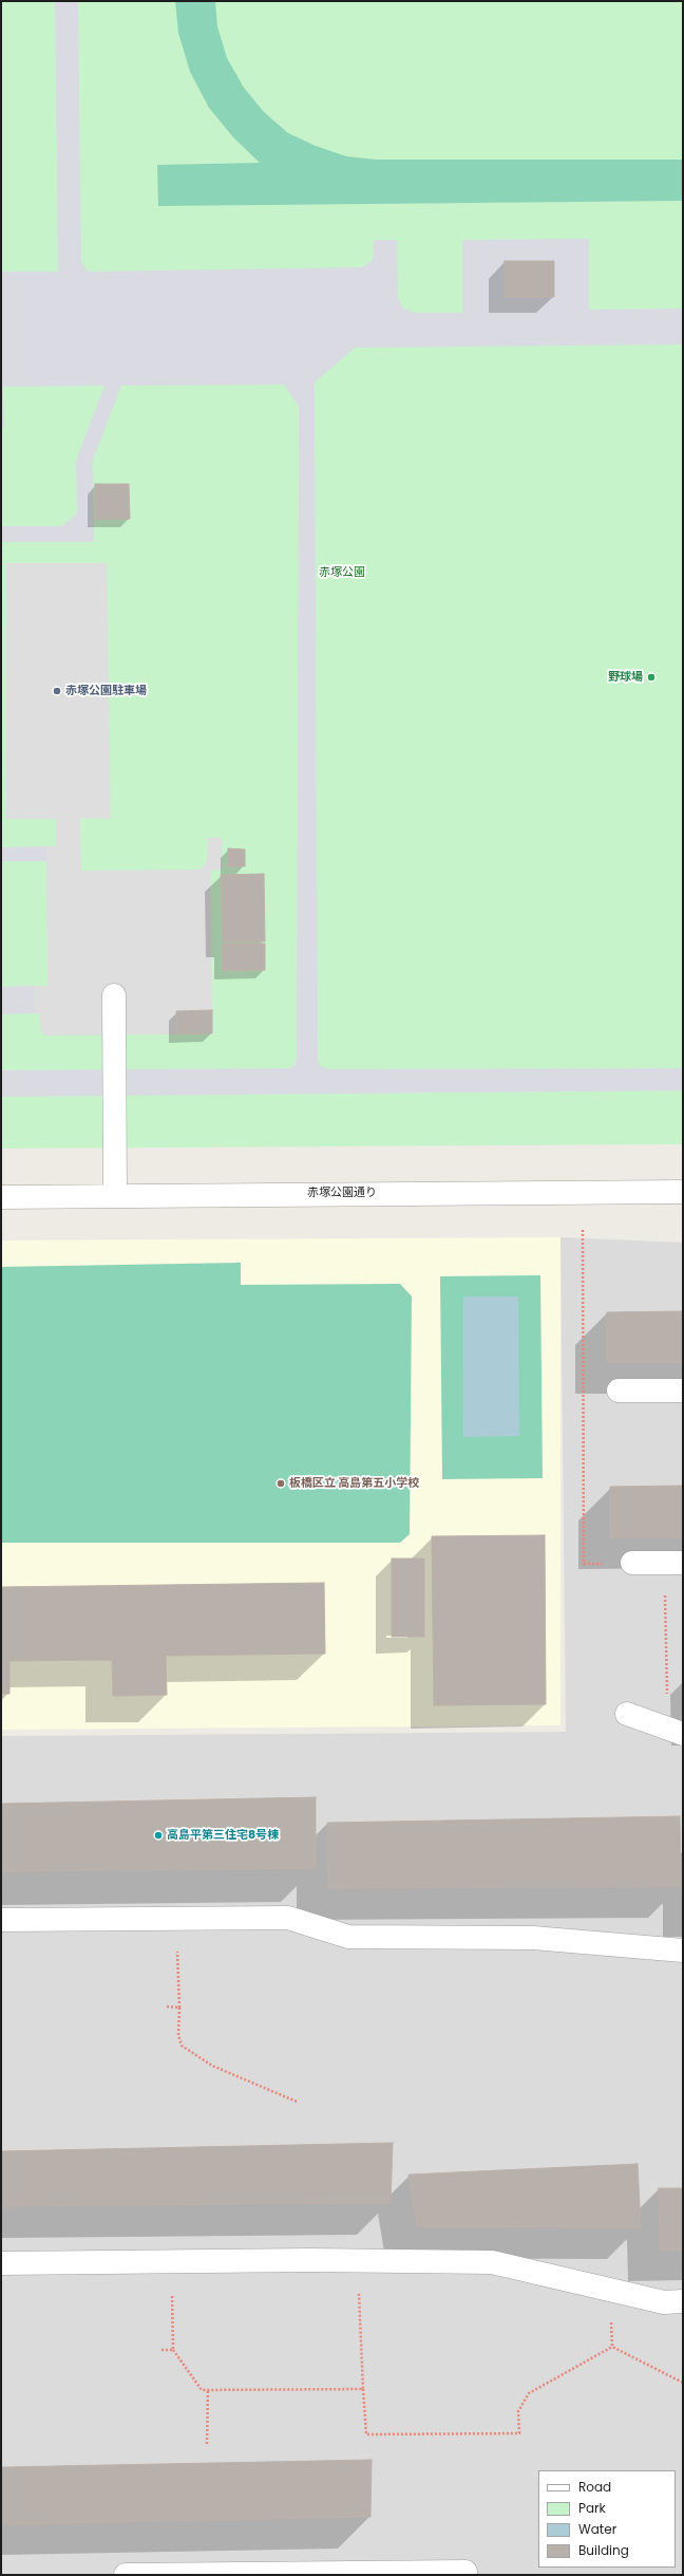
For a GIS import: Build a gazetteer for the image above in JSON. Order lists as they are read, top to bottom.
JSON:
{
  "streets": {
    "street": ["赤塚公園通り"]
  },
  "parks": ["赤塚公園"],
  "places": [
    "野球場",
    "赤塚公園駐車場",
    "板橋区立 高島第五小学校",
    "高島平第三住宅8号棟"
  ],
  "legend": [
    "Road",
    "Park",
    "Water",
    "Building"
  ]
}
